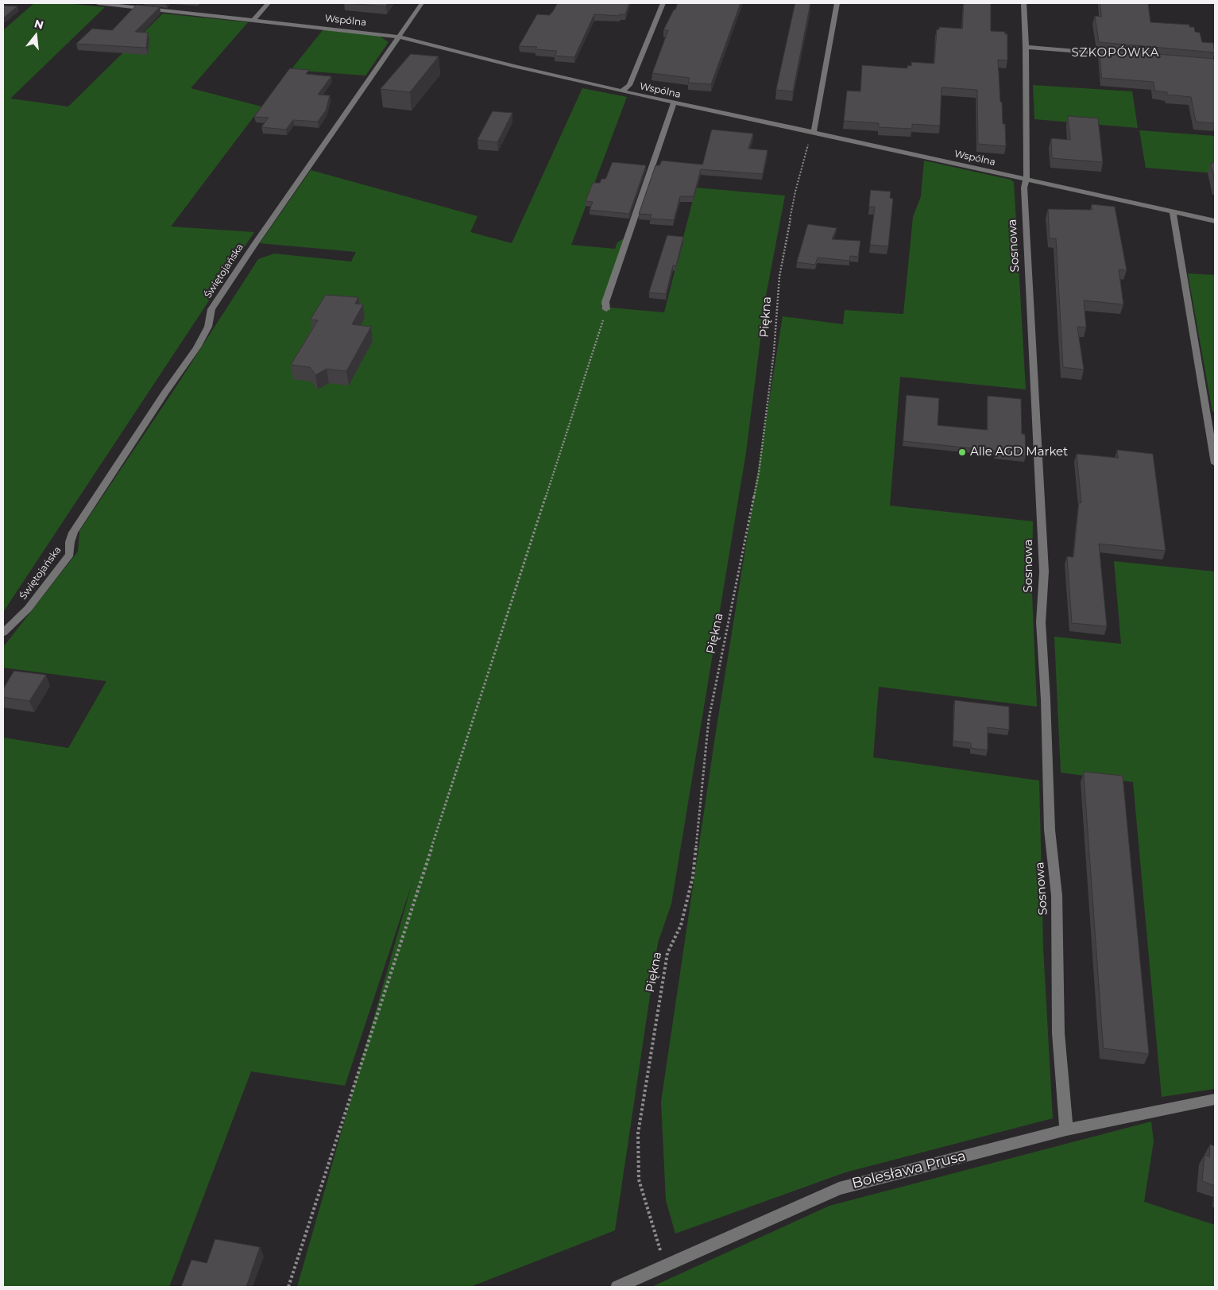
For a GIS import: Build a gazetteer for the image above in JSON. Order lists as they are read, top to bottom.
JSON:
{
  "streets": {
    "street": [
      "Wspólna",
      "Sosnowa",
      "Świętojańska",
      "Bolesława Prusa"
    ],
    "path": ["Piękna"]
  },
  "crossings": [
    ["Wspólna", "Sosnowa"],
    ["Wspólna", "Świętojańska"],
    ["Wspólna", "Piękna"],
    ["Sosnowa", "Bolesława Prusa"],
    ["Piękna", "Bolesława Prusa"]
  ],
  "districts": ["SZKOPÓWKA"],
  "places": ["Alle AGD Market"],
  "north": "top"
}
